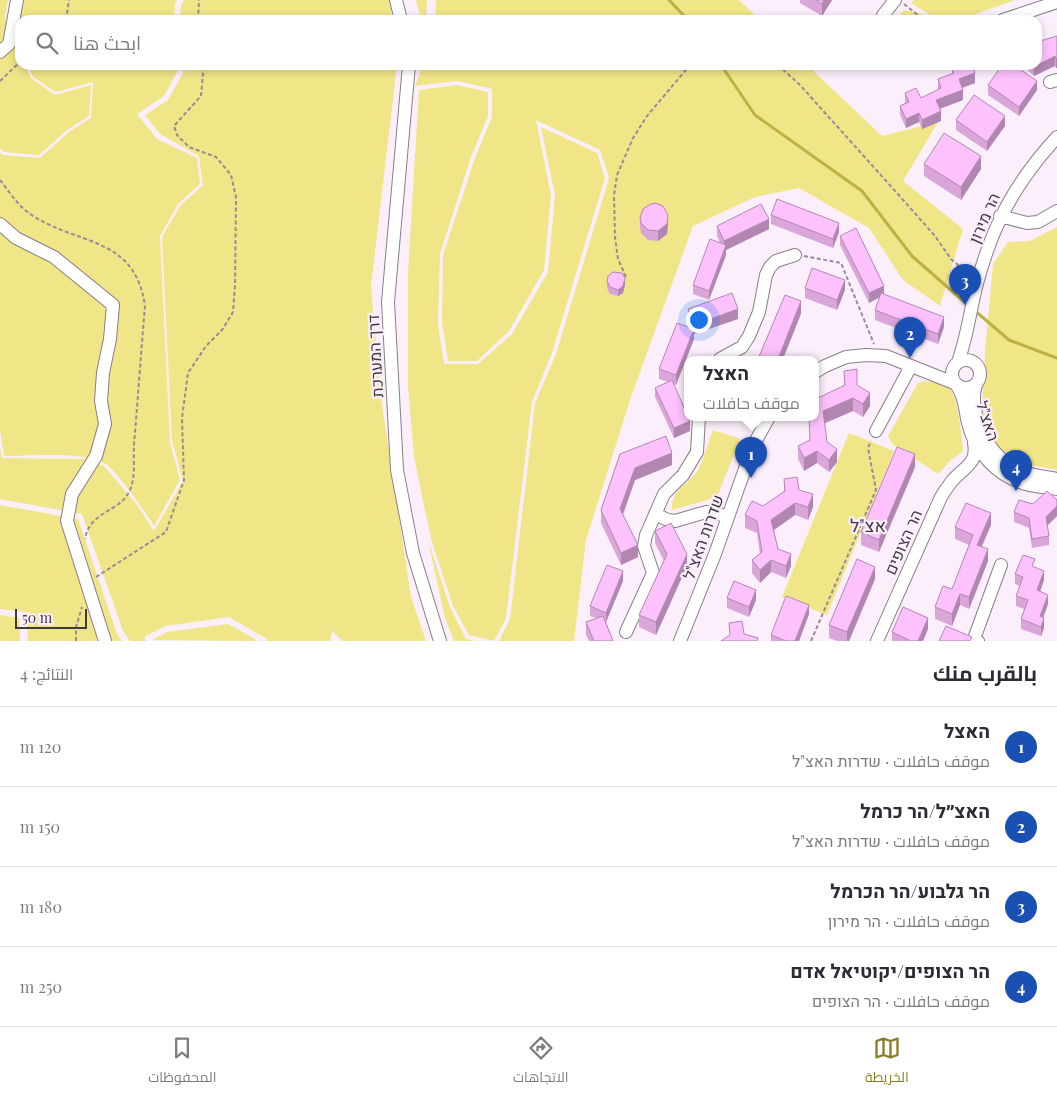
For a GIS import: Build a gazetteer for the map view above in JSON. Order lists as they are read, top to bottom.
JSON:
{
  "streets": {
    "street": [
      "הר מירון",
      "דרך המערכת",
      "האצ\"ל",
      "שדרות האצ\"ל",
      "הר הצופים"
    ]
  },
  "crossings": [
    ["הר מירון", "האצ\"ל"]
  ],
  "districts": ["אצ\"ל"],
  "scale_bar": "50 m",
  "page": {
    "search": "ابحث هنا",
    "pins": [
      "3",
      "2",
      "1",
      "4"
    ],
    "popup": ["האצל", "موقف حافلات"],
    "scale": "50 m",
    "heading": ["بالقرب منك", "النتائج: 4"],
    "list": [
      {
        "mark": "1",
        "name": "האצל",
        "note": "موقف حافلات · שדרות האצ\"ל",
        "value": "120 m"
      },
      {
        "mark": "2",
        "name": "האצ״ל/הר כרמל",
        "note": "موقف حافلات · שדרות האצ\"ל",
        "value": "150 m"
      },
      {
        "mark": "3",
        "name": "הר גלבוע/הר הכרמל",
        "note": "موقف حافلات · הר מירון",
        "value": "180 m"
      },
      {
        "mark": "4",
        "name": "הר הצופים/יקוטיאל אדם",
        "note": "موقف حافلات · הר הצופים",
        "value": "250 m"
      }
    ],
    "nav": ["الخريطة", "الاتجاهات", "المحفوظات"]
  }
}
